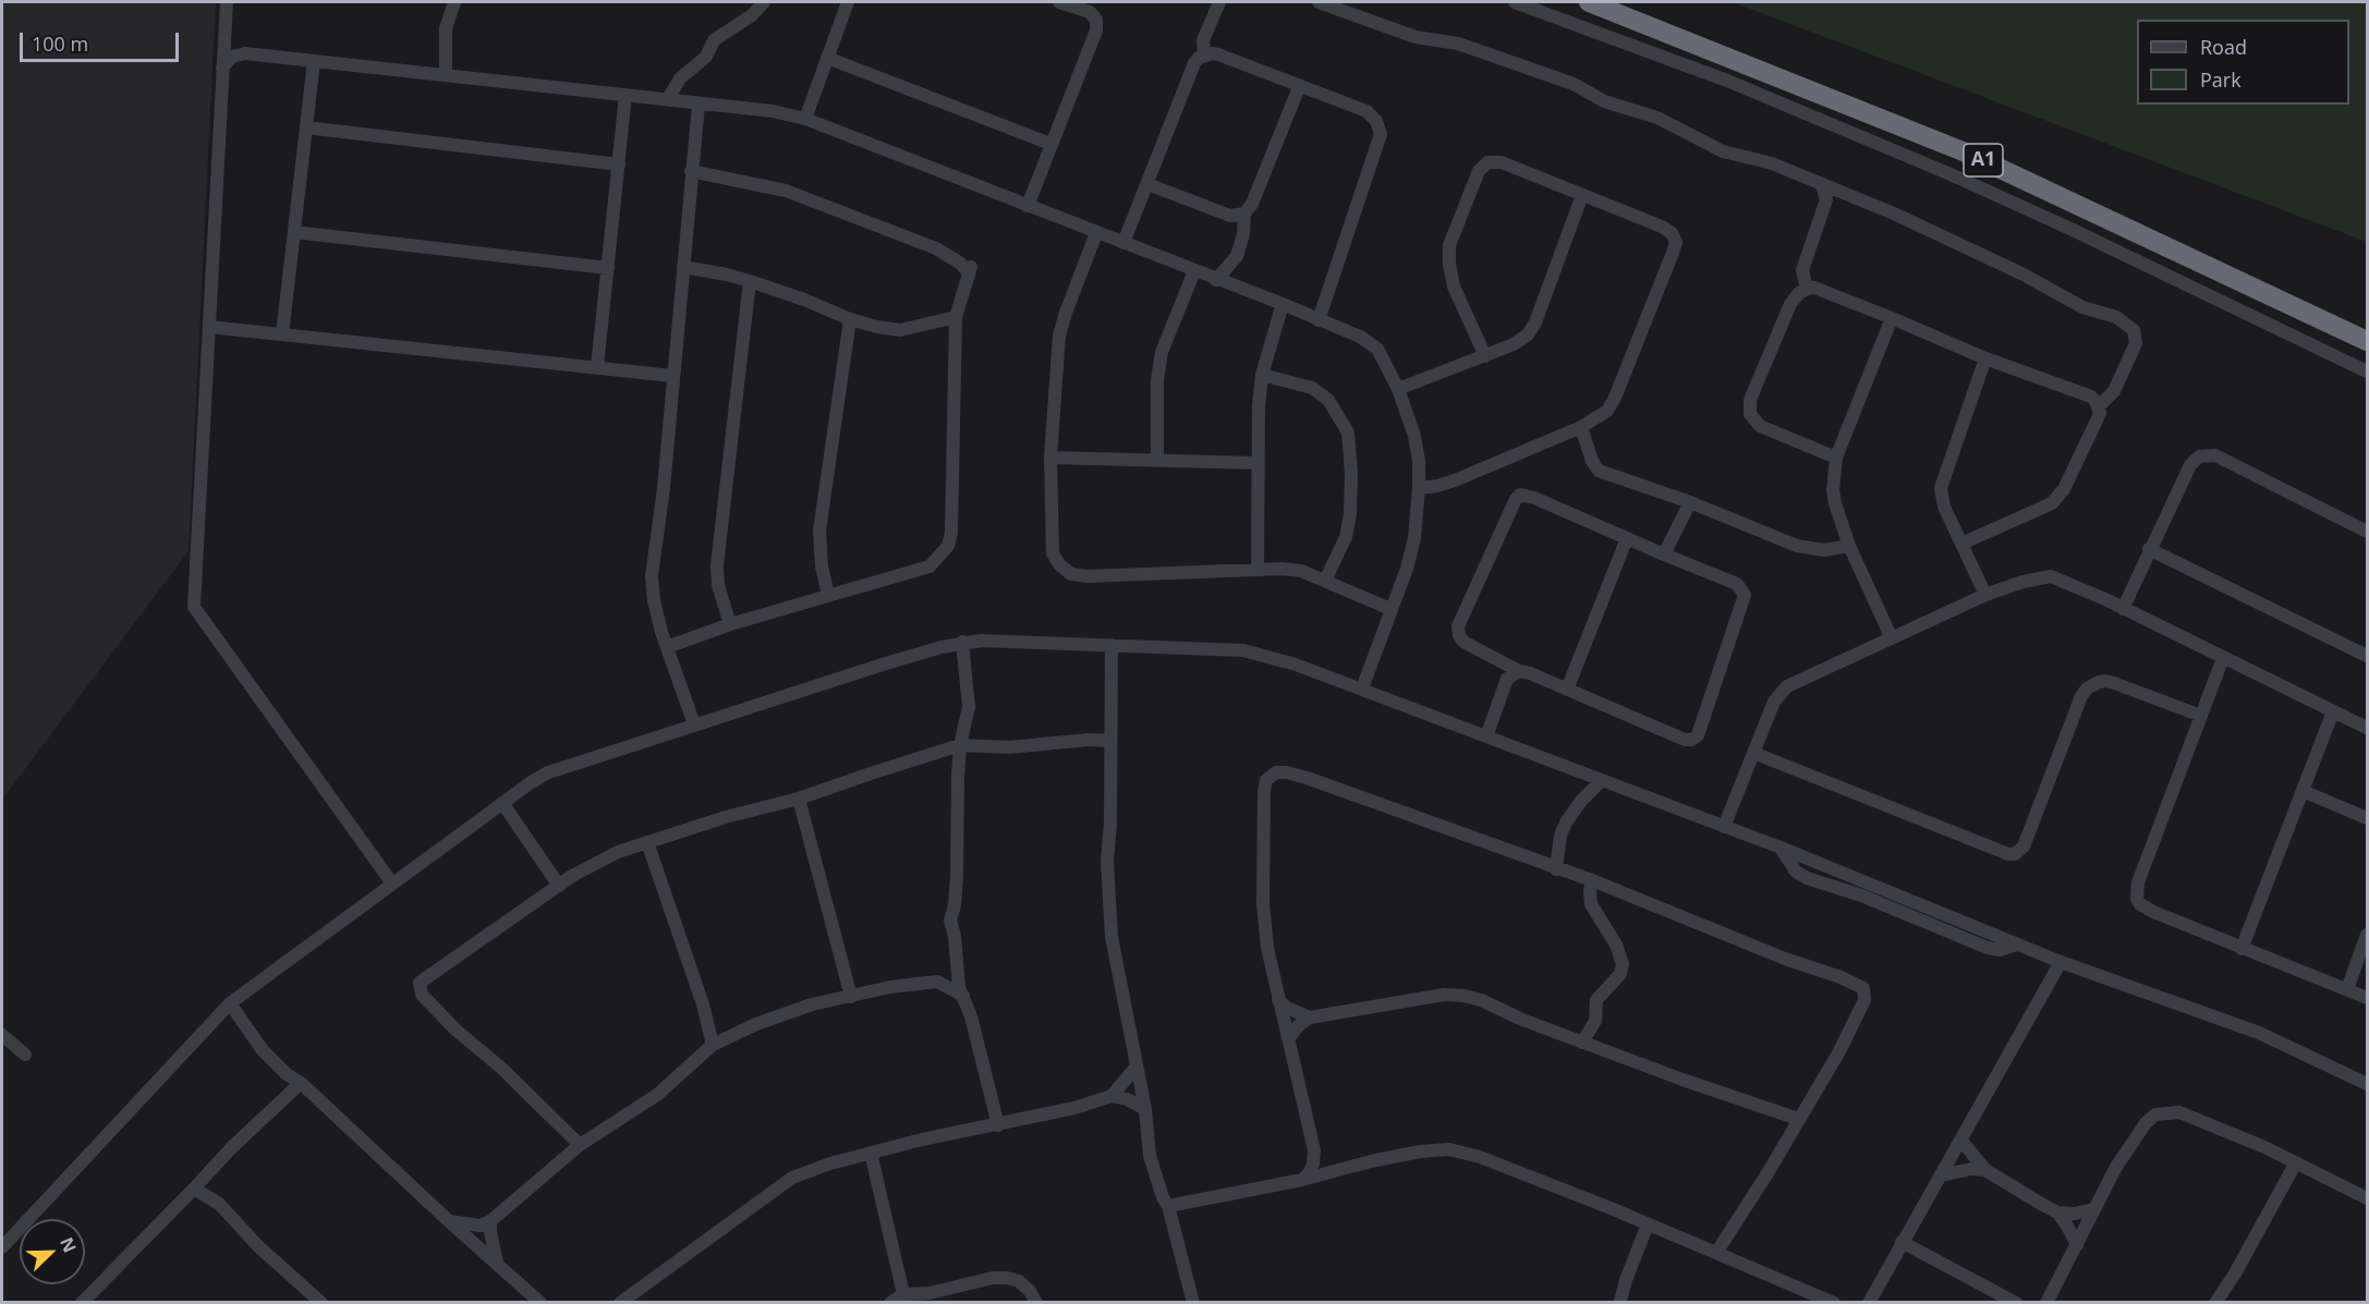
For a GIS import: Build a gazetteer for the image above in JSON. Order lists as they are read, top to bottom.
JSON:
{
  "streets": {
    "highway": ["A1"]
  },
  "legend": ["Road", "Park"],
  "scale_bar": "100 m",
  "north": "top right"
}
